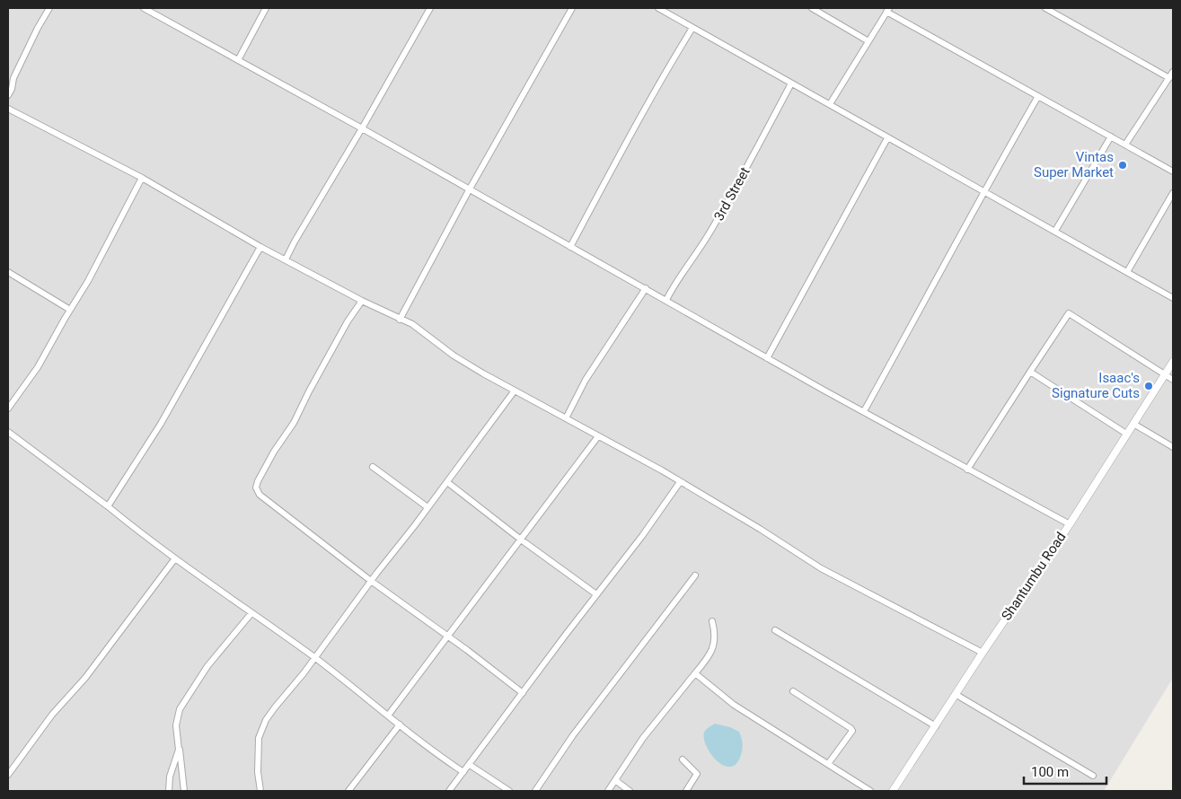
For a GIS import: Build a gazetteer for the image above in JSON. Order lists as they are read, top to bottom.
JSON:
{
  "streets": {
    "street": ["3rd Street", "Shantumbu Road"]
  },
  "places": ["Vintas Super Market", "Isaac's Signature Cuts"],
  "scale_bar": "100 m"
}
